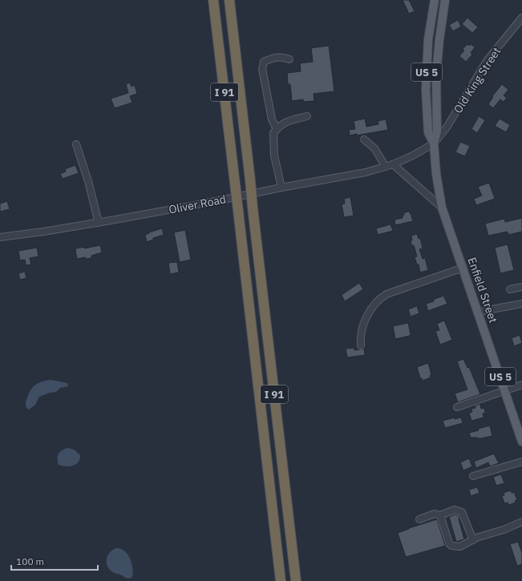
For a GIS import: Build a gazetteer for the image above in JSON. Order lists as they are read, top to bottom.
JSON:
{
  "streets": {
    "highway": ["I 91"],
    "main road": ["US 5", "Enfield Street"],
    "street": ["Old King Street", "Oliver Road"]
  },
  "crossings": [
    ["US 5", "Old King Street"],
    ["US 5", "Oliver Road"],
    ["US 5", "Enfield Street"],
    ["Old King Street", "Oliver Road"],
    ["Old King Street", "Enfield Street"],
    ["Oliver Road", "Enfield Street"]
  ],
  "scale_bar": "100 m"
}
